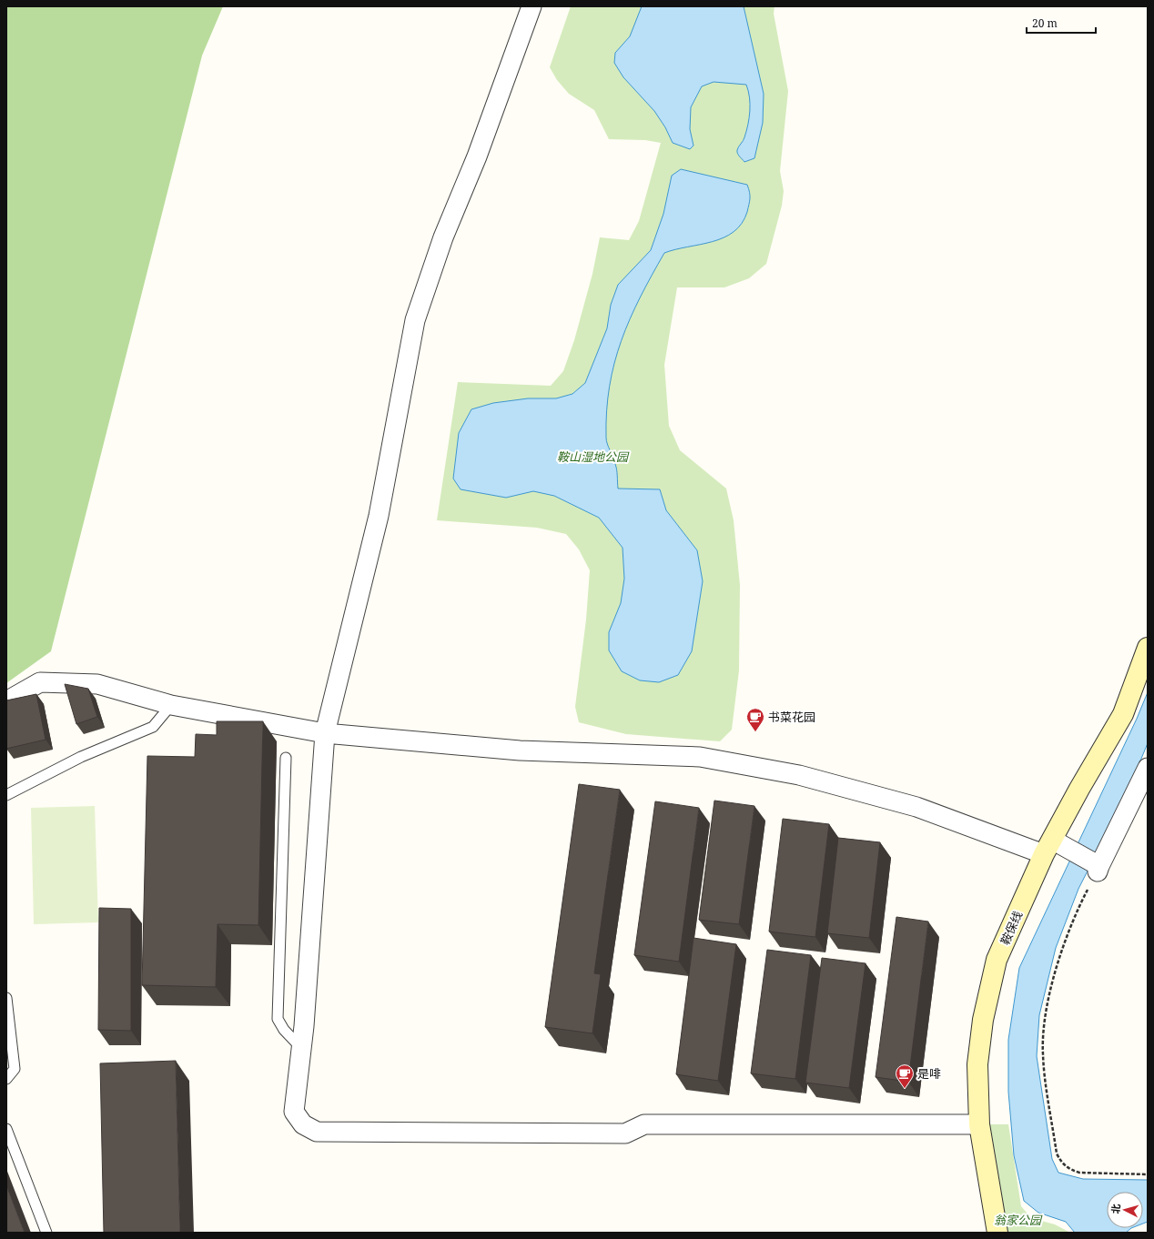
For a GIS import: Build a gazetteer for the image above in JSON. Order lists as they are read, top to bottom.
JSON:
{
  "streets": {
    "main road": ["鞍保线"]
  },
  "parks": ["鞍山湿地公园", "翁家公园"],
  "places": {
    "cafe": ["书菜花园", "是啡"]
  },
  "scale_bar": "20 m",
  "north": "left"
}
